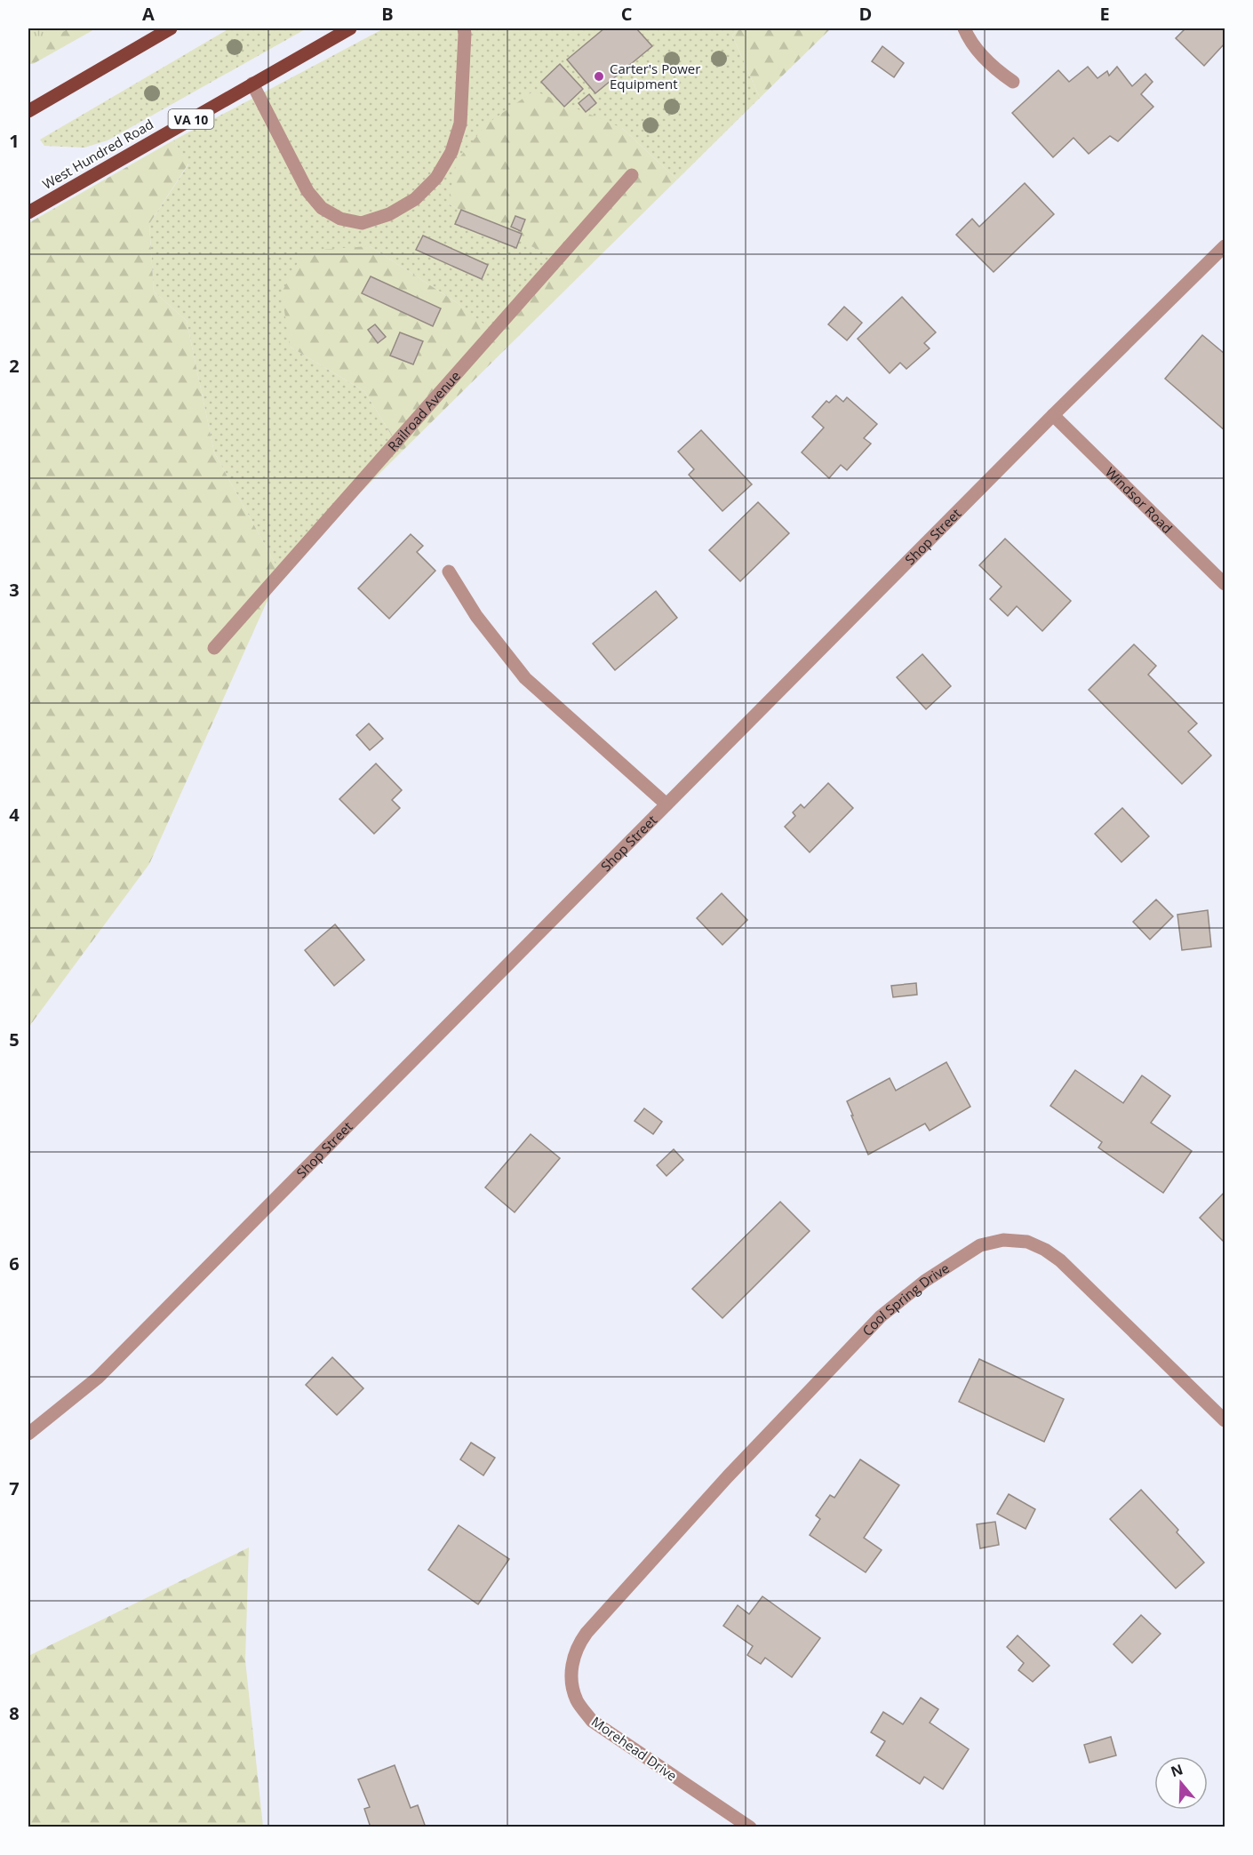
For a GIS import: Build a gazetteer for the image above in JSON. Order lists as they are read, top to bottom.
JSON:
{
  "streets": {
    "main road": ["VA 10", "West Hundred Road"],
    "street": [
      "Railroad Avenue",
      "Windsor Road",
      "Shop Street",
      "Cool Spring Drive",
      "Morehead Drive"
    ]
  },
  "crossings": [
    ["Windsor Road", "Shop Street"],
    ["Cool Spring Drive", "Morehead Drive"]
  ],
  "places": ["Carter's Power Equipment"],
  "north": "top",
  "grid": {
    "columns": [
      "A",
      "B",
      "C",
      "D",
      "E"
    ],
    "rows": [
      "1",
      "2",
      "3",
      "4",
      "5",
      "6",
      "7",
      "8"
    ]
  }
}
